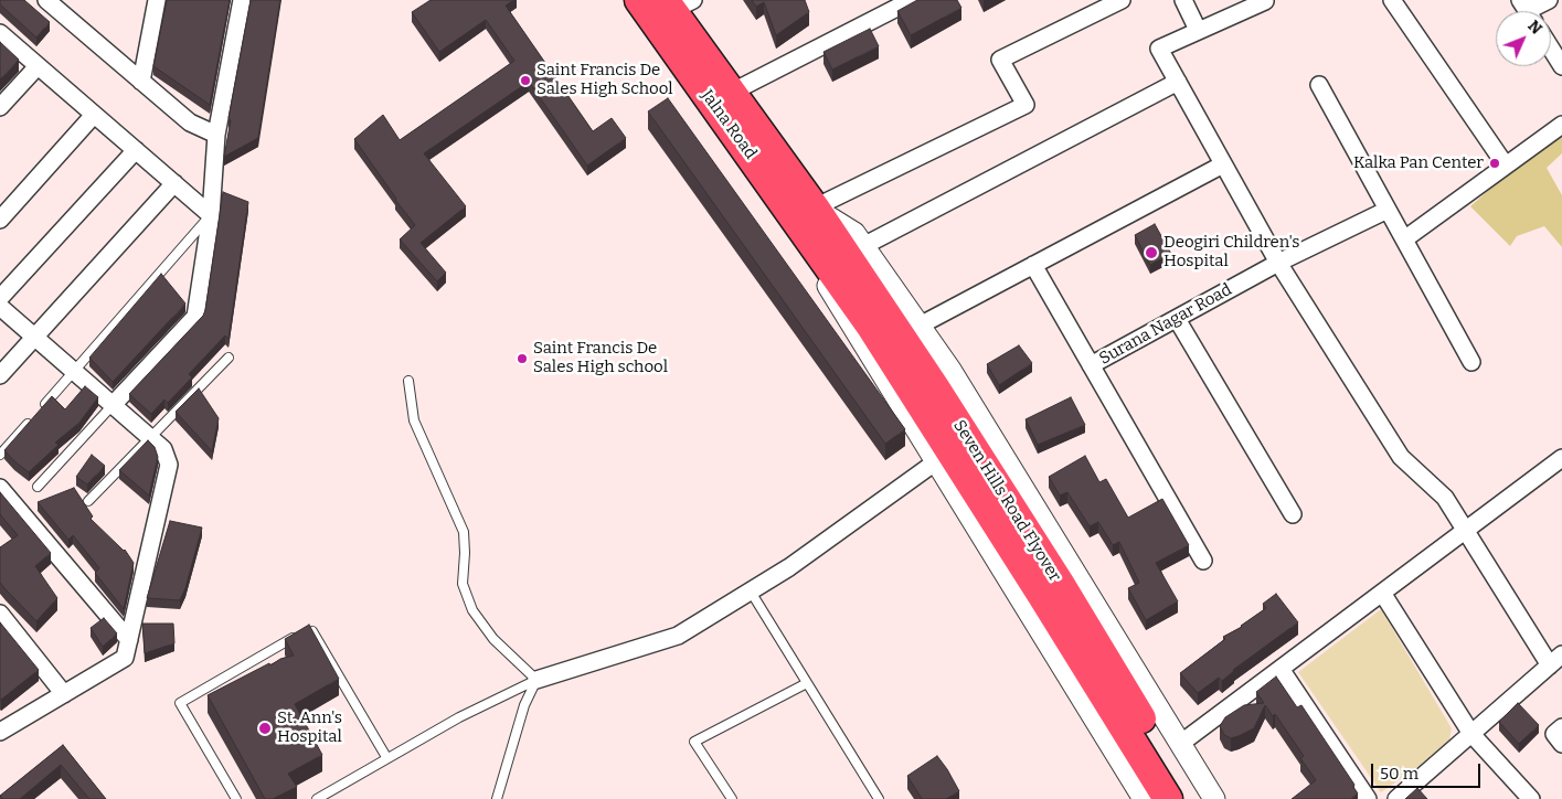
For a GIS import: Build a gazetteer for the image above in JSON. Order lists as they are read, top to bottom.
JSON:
{
  "streets": {
    "highway": ["Jalna Road", "Seven Hills Road Flyover"],
    "street": ["Surana Nagar Road"]
  },
  "crossings": [
    ["Jalna Road", "Seven Hills Road Flyover"]
  ],
  "places": [
    "Saint Francis De Sales High School",
    "Kalka Pan Center",
    "Deogiri Children's Hospital",
    "Saint Francis De Sales High school",
    "St. Ann's Hospital"
  ],
  "scale_bar": "50 m",
  "north": "top right"
}
